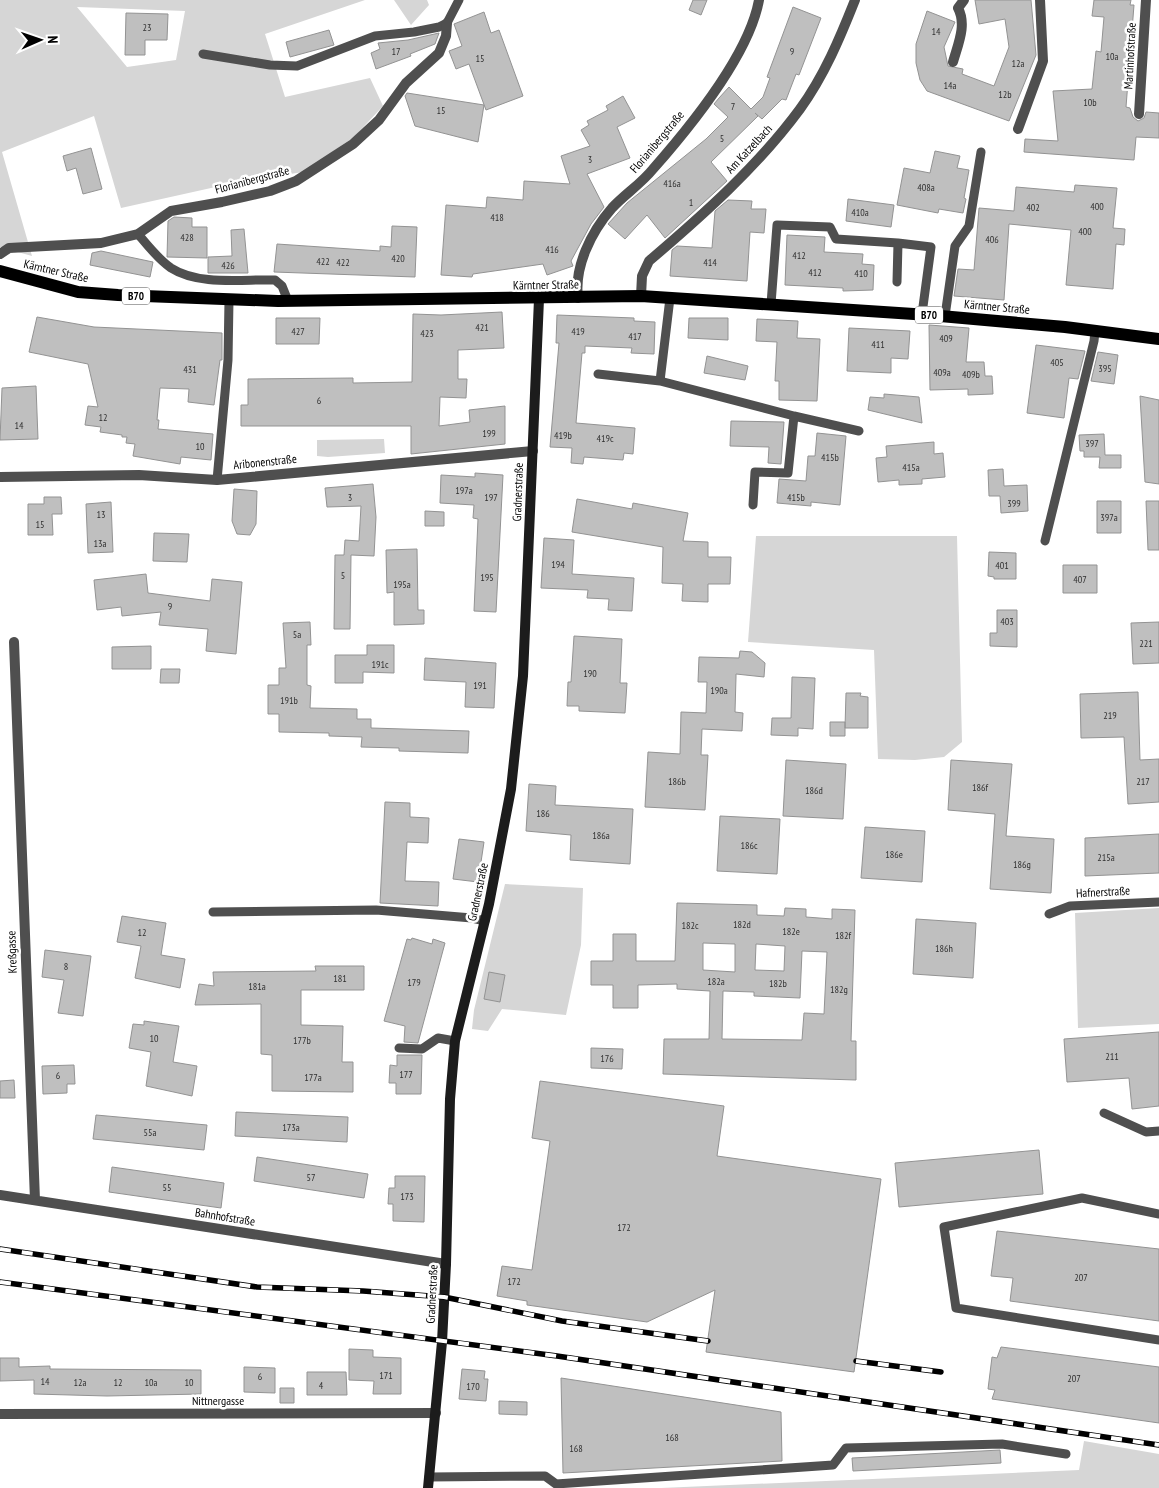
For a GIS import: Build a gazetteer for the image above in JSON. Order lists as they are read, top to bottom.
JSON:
{
  "streets": {
    "main road": ["Kärntner Straße", "B70", "Gradnerstraße"],
    "street": [
      "Martinhofstraße",
      "Florianibergstraße",
      "Am Katzelbach",
      "Aribonenstraße",
      "Kreßgasse",
      "Bahnhofstraße",
      "Nittnergasse"
    ],
    "lane": ["Hafnerstraße"]
  },
  "crossings": [
    ["Florianibergstraße", "Kärntner Straße"],
    ["Am Katzelbach", "Kärntner Straße"],
    ["Kärntner Straße", "Gradnerstraße"],
    ["Aribonenstraße", "Gradnerstraße"],
    ["Gradnerstraße", "Bahnhofstraße"],
    ["Gradnerstraße", "Nittnergasse"],
    ["Kreßgasse", "Bahnhofstraße"]
  ],
  "house_numbers": [
    "23",
    "14",
    "17",
    "9",
    "10a",
    "15",
    "12a",
    "14a",
    "12b",
    "10b",
    "7",
    "15",
    "5",
    "3",
    "416a",
    "408a",
    "1",
    "400",
    "402",
    "410a",
    "418",
    "400",
    "428",
    "406",
    "416",
    "412",
    "420",
    "422",
    "422",
    "414",
    "426",
    "412",
    "410",
    "421",
    "427",
    "419",
    "423",
    "417",
    "409",
    "411",
    "405",
    "395",
    "431",
    "409a",
    "409b",
    "6",
    "12",
    "14",
    "199",
    "419b",
    "419c",
    "397",
    "10",
    "415b",
    "415a",
    "197a",
    "3",
    "197",
    "415b",
    "399",
    "13",
    "397a",
    "15",
    "13a",
    "194",
    "401",
    "5",
    "195",
    "407",
    "195a",
    "9",
    "403",
    "5a",
    "221",
    "191c",
    "190",
    "191",
    "190a",
    "191b",
    "219",
    "186b",
    "217",
    "186f",
    "186d",
    "186",
    "186a",
    "186c",
    "186e",
    "215a",
    "186g",
    "182d",
    "182c",
    "182e",
    "12",
    "182f",
    "186h",
    "8",
    "181",
    "182a",
    "179",
    "182b",
    "181a",
    "182g",
    "10",
    "177b",
    "211",
    "176",
    "177",
    "6",
    "177a",
    "173a",
    "55a",
    "57",
    "55",
    "173",
    "172",
    "207",
    "172",
    "171",
    "6",
    "207",
    "14",
    "12a",
    "12",
    "10a",
    "10",
    "4",
    "170",
    "168",
    "168"
  ],
  "north": "right"
}
